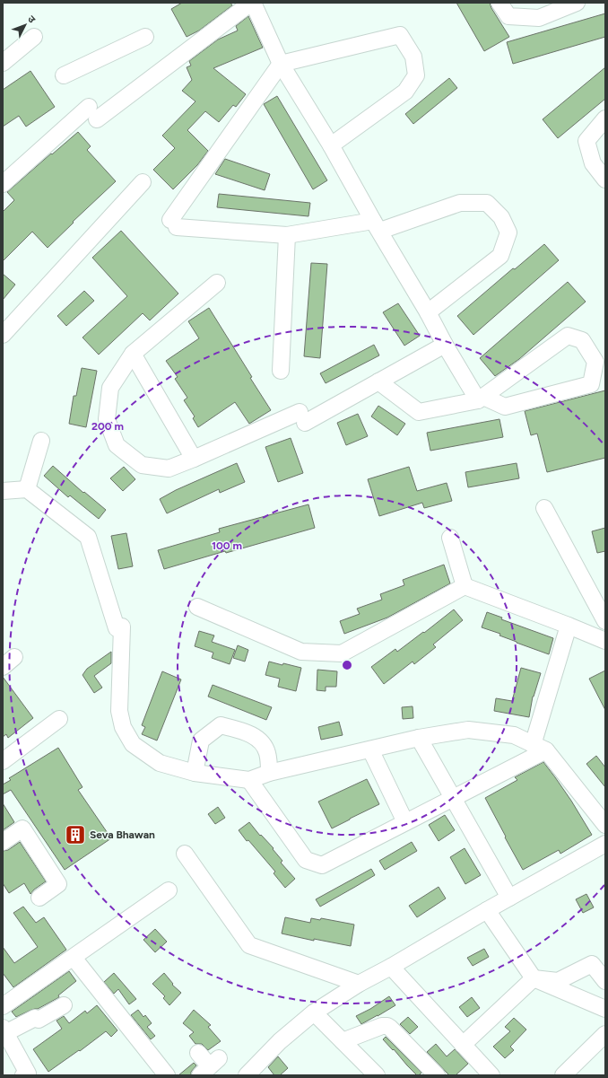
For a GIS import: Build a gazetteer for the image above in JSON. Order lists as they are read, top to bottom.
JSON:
{
  "places": {
    "building": ["Seva Bhawan"]
  },
  "north": "top right",
  "rings": ["200 m", "100 m"]
}
